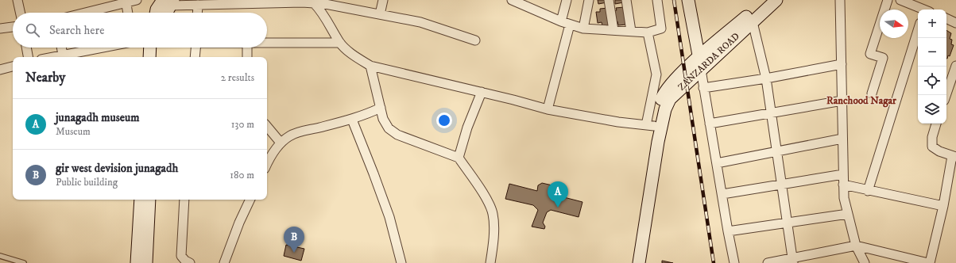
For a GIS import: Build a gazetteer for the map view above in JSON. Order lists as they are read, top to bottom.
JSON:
{
  "streets": {
    "main road": ["ZANZARDA ROAD"]
  },
  "districts": ["Ranchood Nagar"],
  "north": "right",
  "page": {
    "map_buttons": ["+", "−"],
    "search": "Search here",
    "heading": ["Nearby", "2 results"],
    "list": [
      {
        "mark": "A",
        "name": "junagadh museum",
        "note": "Museum",
        "value": "130 m"
      },
      {
        "mark": "B",
        "name": "gir west devision junagadh",
        "note": "Public building",
        "value": "180 m"
      }
    ],
    "pins": ["A", "B"]
  }
}
